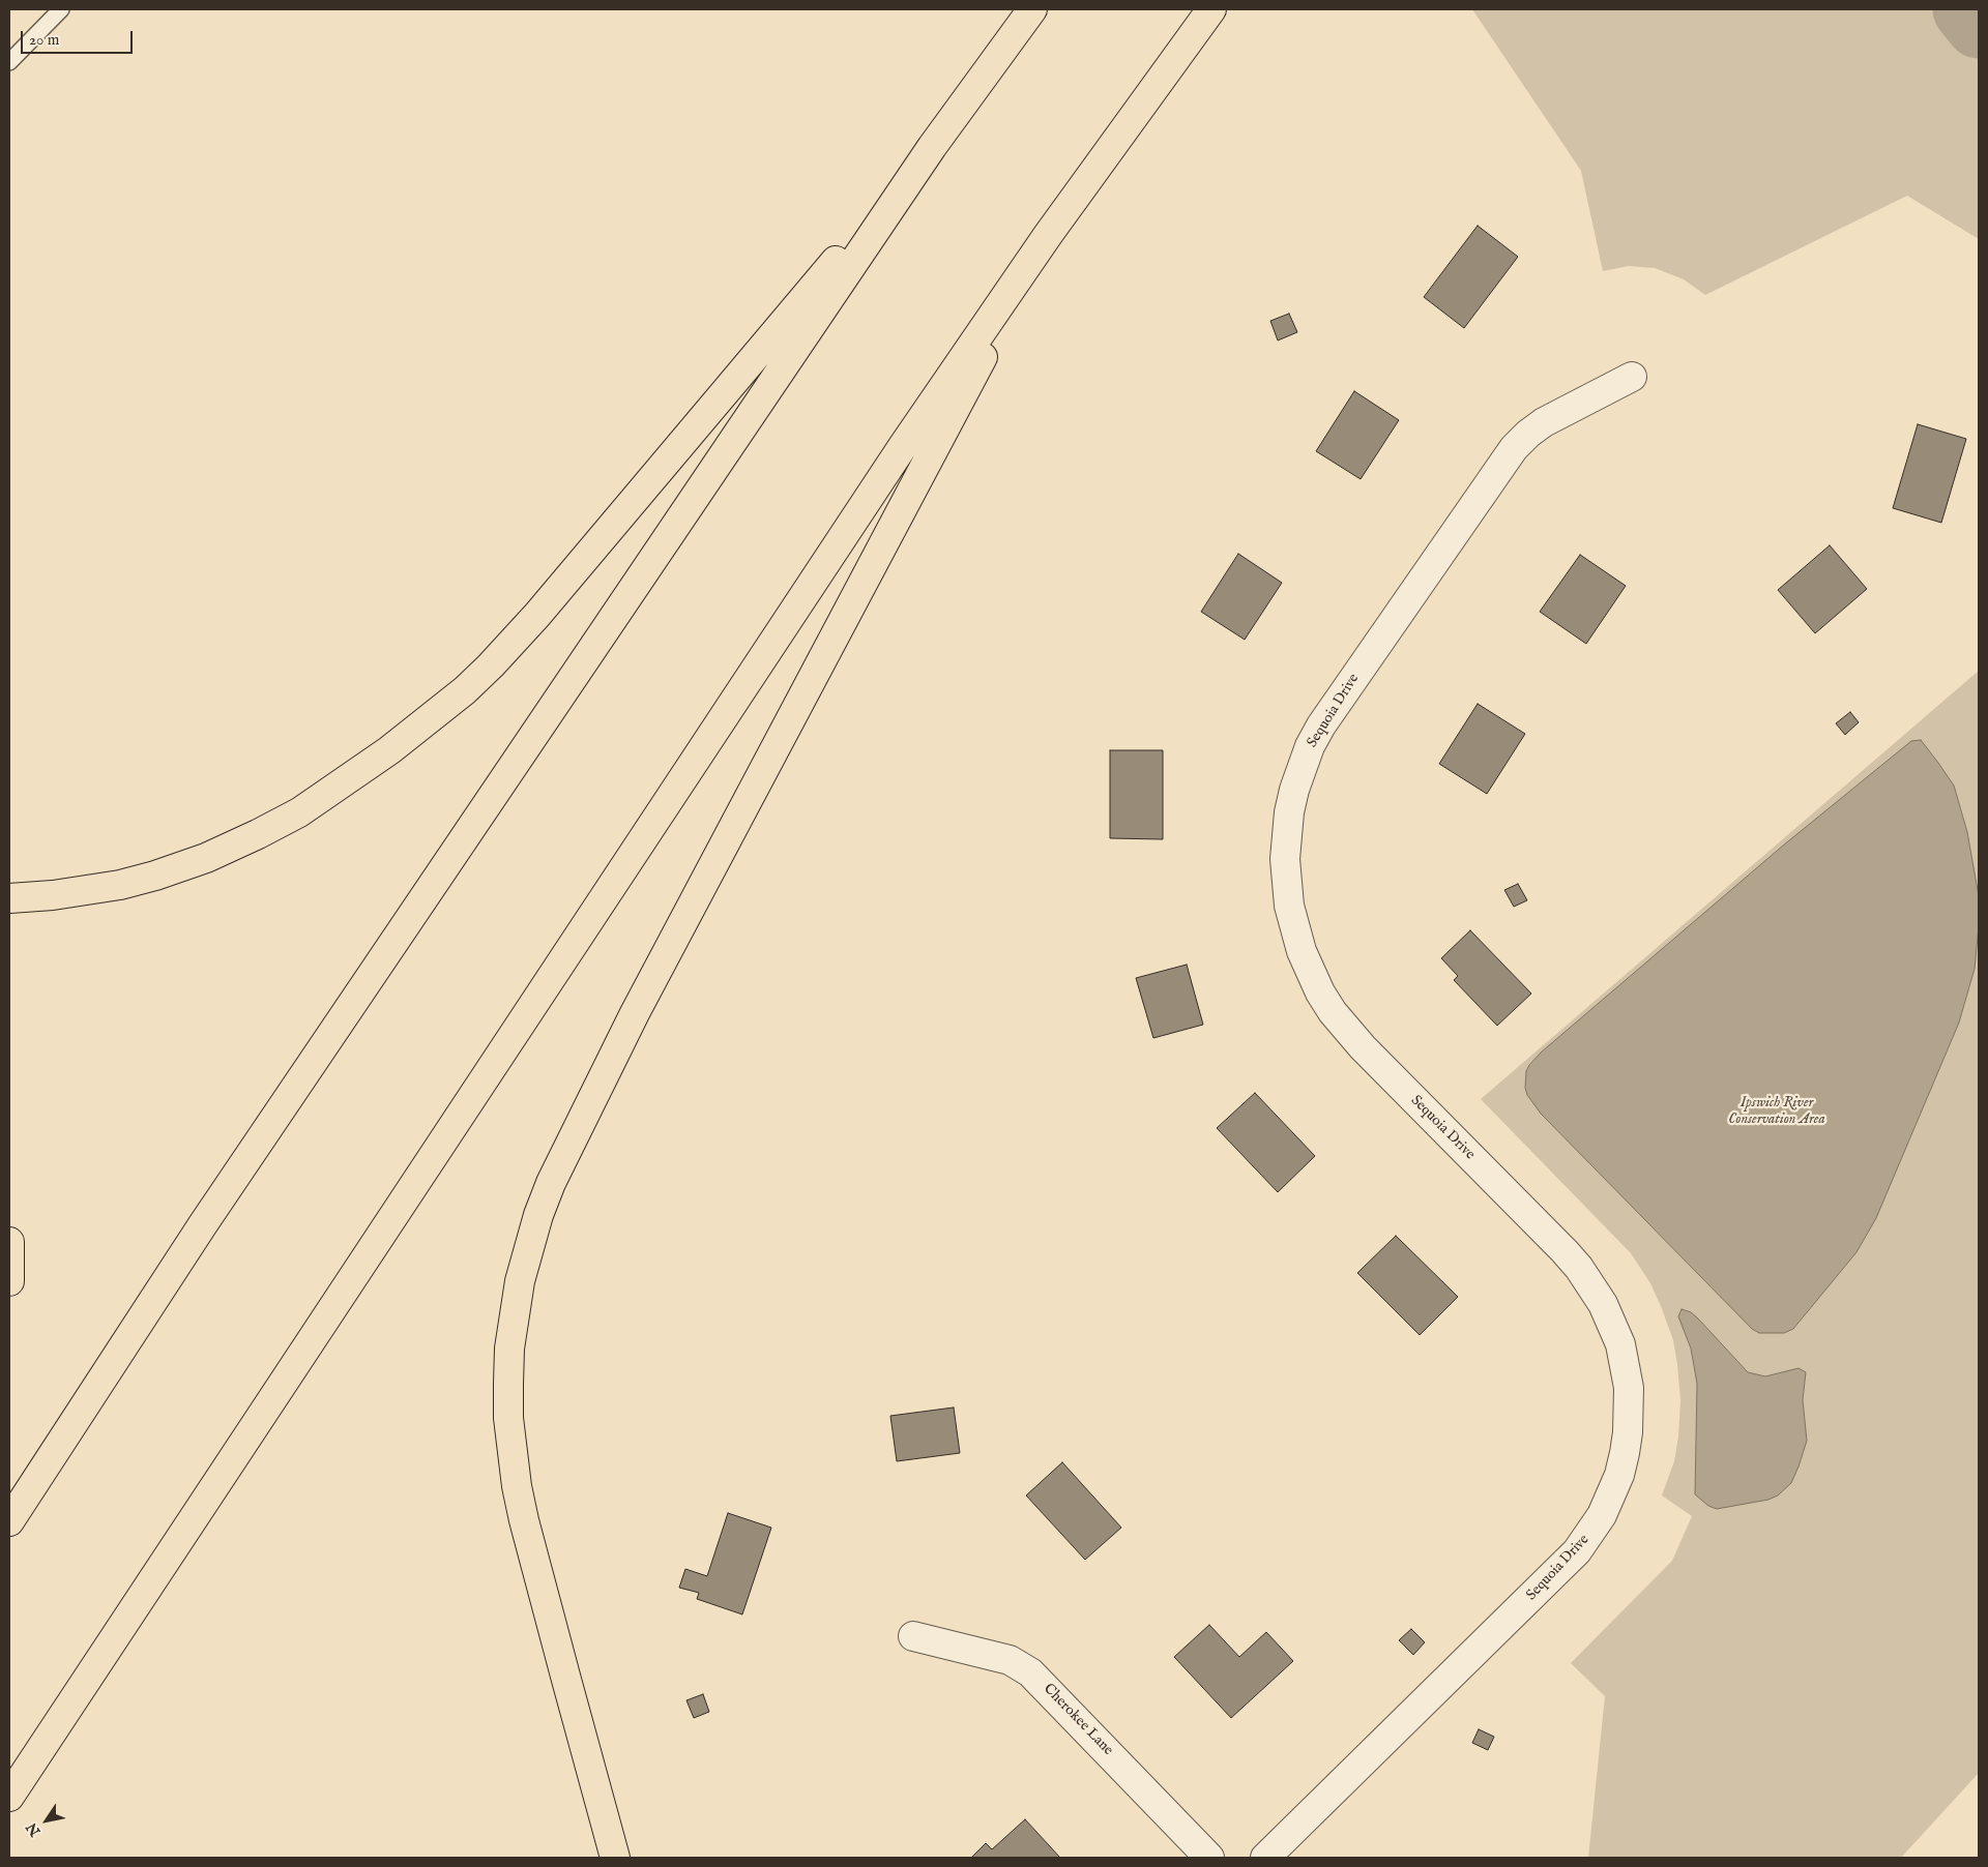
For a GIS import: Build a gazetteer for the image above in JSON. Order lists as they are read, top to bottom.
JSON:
{
  "streets": {
    "street": ["Sequoia Drive", "Cherokee Lane"]
  },
  "parks": ["Ipswich River Conservation Area"],
  "scale_bar": "20 m",
  "north": "bottom left"
}
